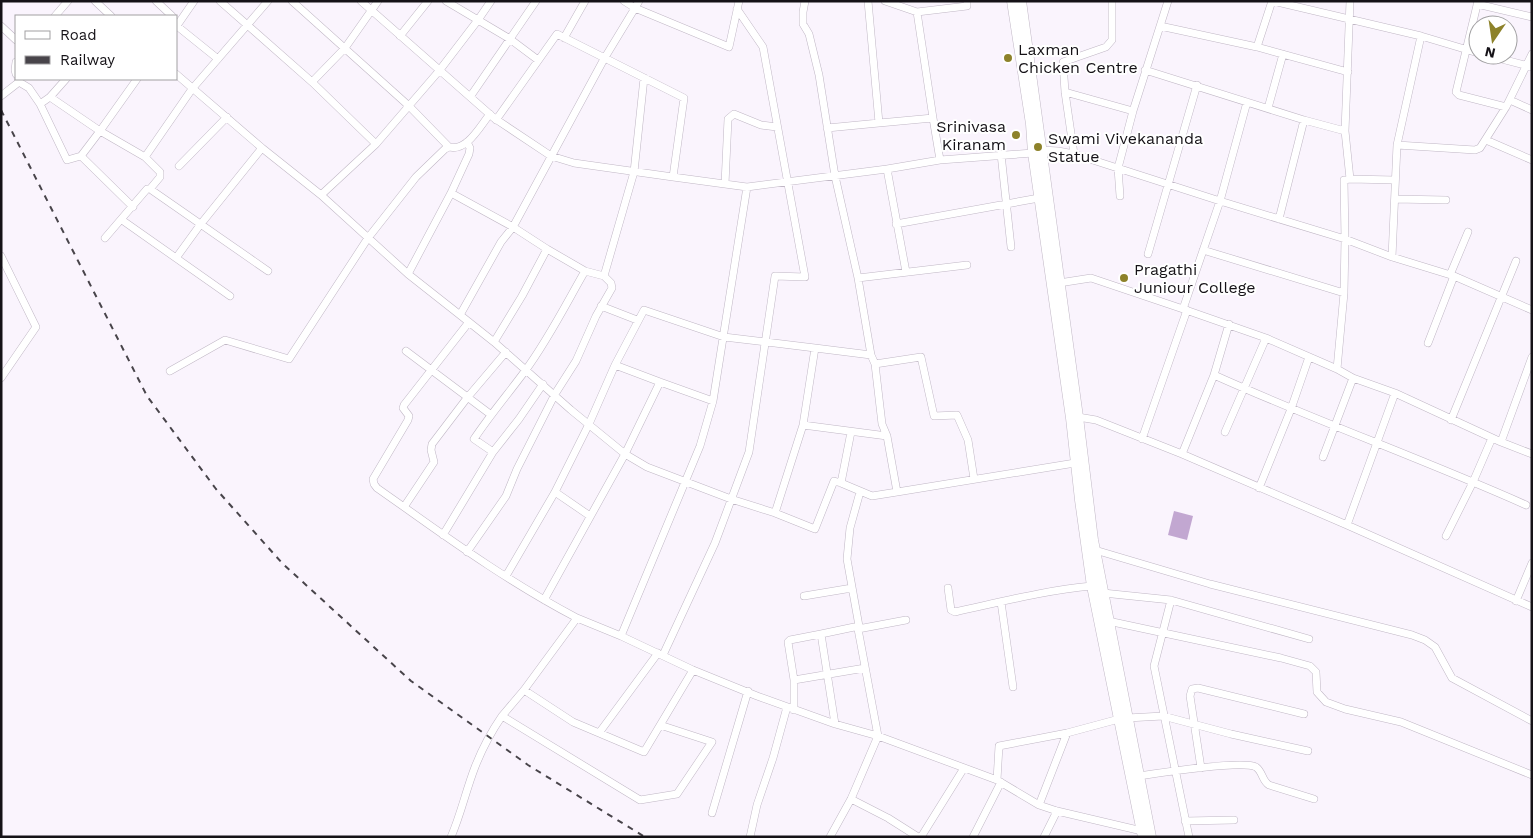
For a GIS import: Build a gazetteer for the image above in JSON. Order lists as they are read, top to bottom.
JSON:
{
  "places": [
    "Laxman Chicken Centre",
    "Srinivasa Kiranam",
    "Swami Vivekananda Statue",
    "Pragathi Juniour College"
  ],
  "legend": ["Road", "Railway"],
  "north": "bottom"
}
